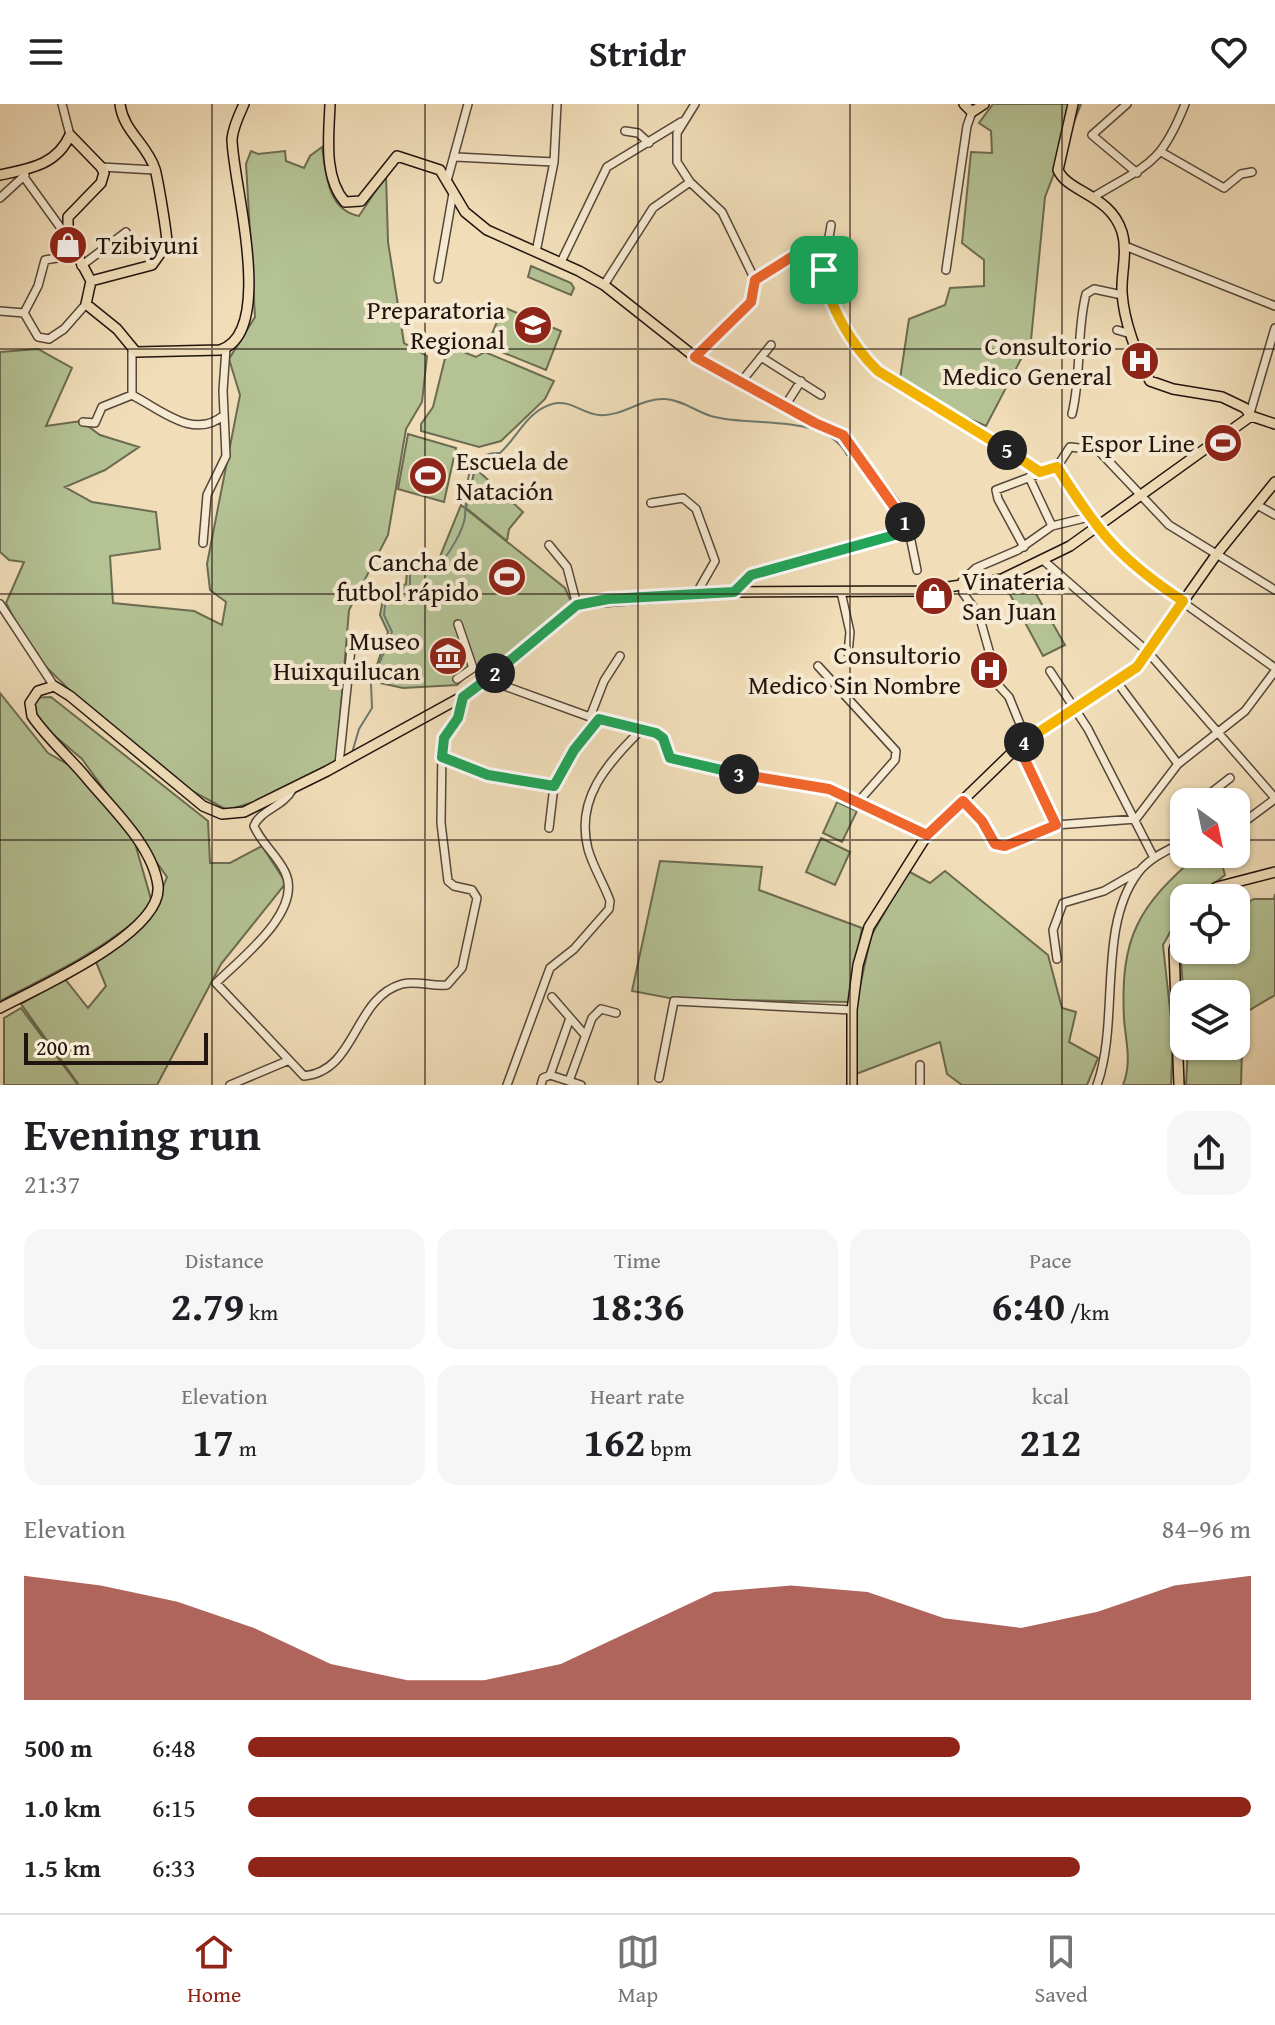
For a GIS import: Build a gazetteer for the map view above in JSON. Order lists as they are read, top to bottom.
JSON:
{
  "places": {
    "shop": ["Tzibiyuni", "Vinateria San Juan"],
    "school or university": ["Preparatoria Regional"],
    "hospital": ["Consultorio Medico General", "Consultorio Medico Sin Nombre"],
    "sports": ["Espor Line", "Escuela de Natación", "Cancha de futbol rápido"],
    "museum": ["Museo Huixquilucan"]
  },
  "scale_bar": "200 m",
  "north": "bottom right",
  "page": {
    "header": "Stridr",
    "pins": [
      "5",
      "1",
      "2",
      "4",
      "3"
    ],
    "scale": "200 m",
    "heading": ["Evening run", "21:37"],
    "stats": [
      ["Distance", "2.79 km"],
      ["Time", "18:36"],
      ["Pace", "6:40 /km"],
      ["Elevation", "17 m"],
      ["Heart rate", "162 bpm"],
      ["kcal", "212"]
    ],
    "chart": ["Elevation", "84–96 m"],
    "list": [
      {
        "name": "500 m",
        "note": "6:48"
      },
      {
        "name": "1.0 km",
        "note": "6:15"
      },
      {
        "name": "1.5 km",
        "note": "6:33"
      }
    ],
    "tabs": ["Home", "Map", "Saved"]
  }
}
